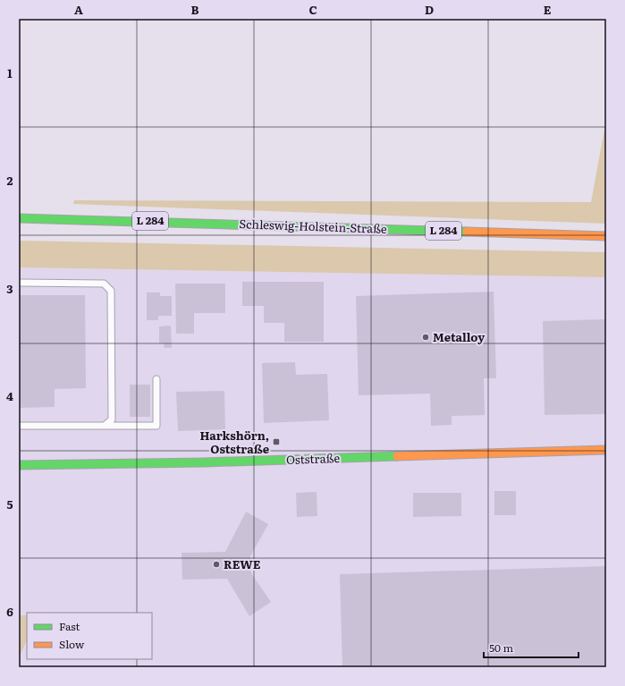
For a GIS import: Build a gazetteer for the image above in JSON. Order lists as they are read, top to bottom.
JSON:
{
  "streets": {
    "main road": ["L 284", "Schleswig-Holstein-Straße", "Oststraße"]
  },
  "places": {
    "other": ["Metalloy", "REWE"],
    "transit": ["Harkshörn, Oststraße"]
  },
  "legend": ["Fast", "Slow"],
  "scale_bar": "50 m",
  "grid": {
    "columns": [
      "A",
      "B",
      "C",
      "D",
      "E"
    ],
    "rows": [
      "1",
      "2",
      "3",
      "4",
      "5",
      "6"
    ]
  }
}
